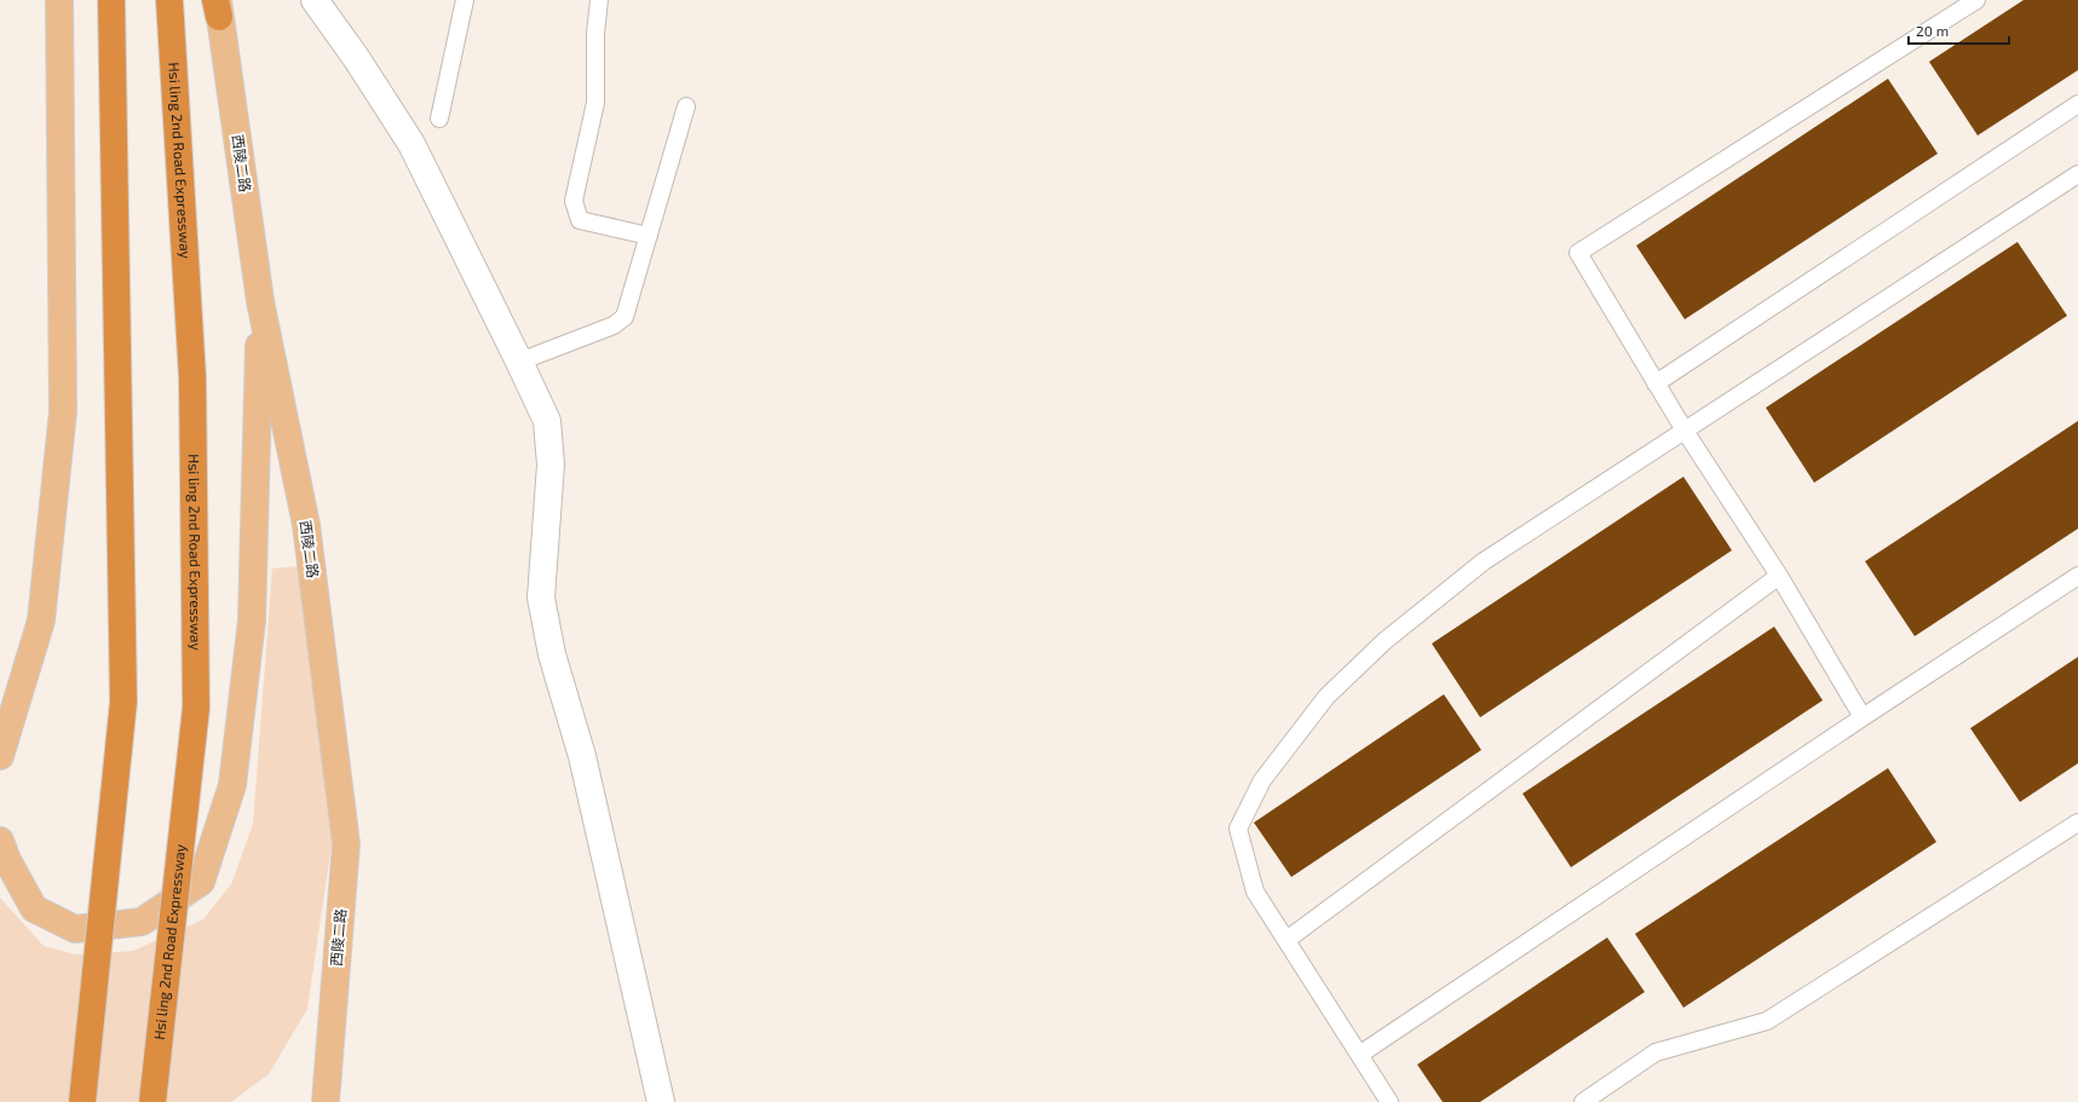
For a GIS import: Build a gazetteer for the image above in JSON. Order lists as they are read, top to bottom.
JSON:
{
  "streets": {
    "highway": ["Hsi ling 2nd Road Expressway"],
    "main road": ["西陵二路"]
  },
  "scale_bar": "20 m"
}
